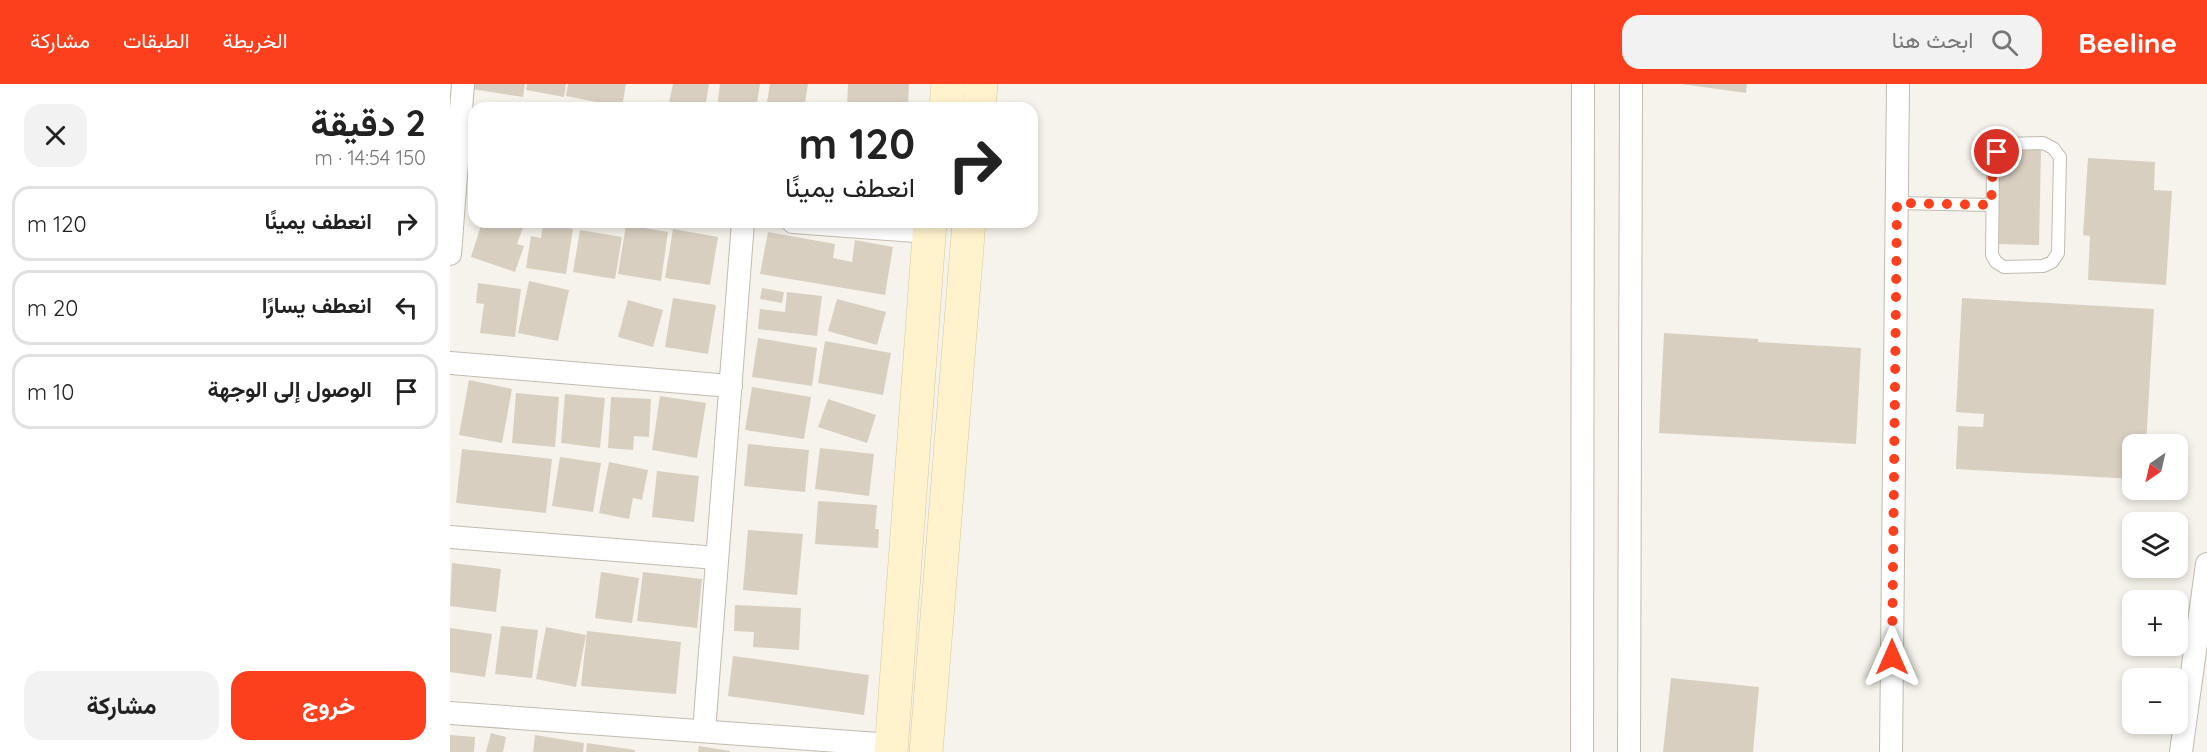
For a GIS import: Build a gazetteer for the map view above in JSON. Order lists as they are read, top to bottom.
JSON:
{
  "north": "bottom left",
  "page": {
    "header": "Beeline",
    "search": "ابحث هنا",
    "nav": ["الخريطة", "الطبقات", "مشاركة"],
    "heading": ["2 دقيقة", "150 m · 14:54"],
    "turn": ["120 m", "انعطف يمينًا"],
    "list": [
      {
        "name": "انعطف يمينًا",
        "value": "120 m"
      },
      {
        "name": "انعطف يسارًا",
        "value": "20 m"
      },
      {
        "name": "الوصول إلى الوجهة",
        "value": "10 m"
      }
    ],
    "map_buttons": ["+", "−"],
    "buttons": ["خروج", "مشاركة"]
  }
}
